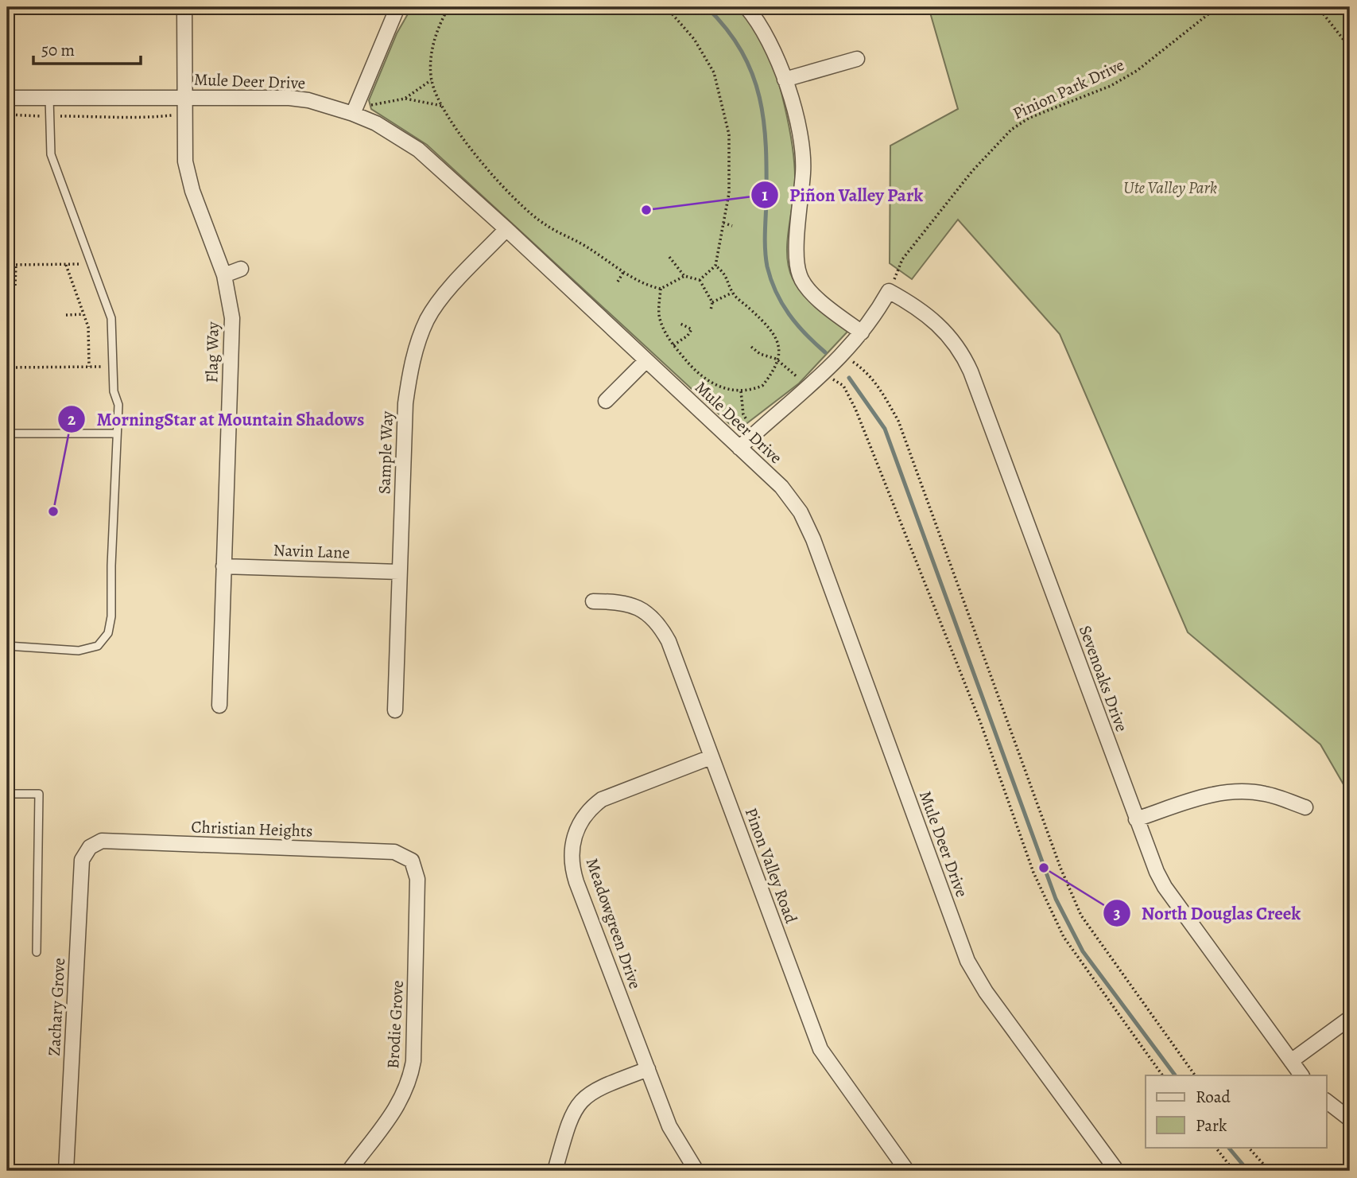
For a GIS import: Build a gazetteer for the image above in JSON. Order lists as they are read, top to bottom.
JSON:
{
  "streets": {
    "street": [
      "Mule Deer Drive",
      "Flag Way",
      "Sample Way",
      "Navin Lane",
      "Sevenoaks Drive",
      "Christian Heights",
      "Pinon Valley Road",
      "Meadowgreen Drive",
      "Zachary Grove",
      "Brodie Grove"
    ],
    "path": ["Pinion Park Drive"]
  },
  "crossings": [
    ["Mule Deer Drive", "Flag Way"],
    ["Mule Deer Drive", "Sample Way"],
    ["Pinion Park Drive", "Sevenoaks Drive"],
    ["Flag Way", "Navin Lane"],
    ["Sample Way", "Navin Lane"],
    ["Christian Heights", "Zachary Grove"],
    ["Christian Heights", "Brodie Grove"],
    ["Pinon Valley Road", "Meadowgreen Drive"]
  ],
  "parks": ["Ute Valley Park"],
  "places": ["Piñon Valley Park", "MorningStar at Mountain Shadows", "North Douglas Creek"],
  "legend": ["Road", "Park"],
  "scale_bar": "50 m"
}
